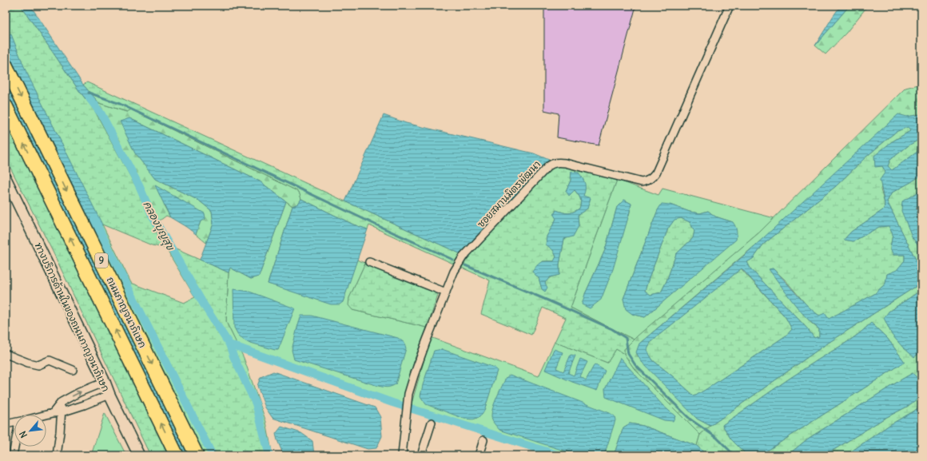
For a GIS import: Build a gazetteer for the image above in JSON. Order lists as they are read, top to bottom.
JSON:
{
  "streets": {
    "highway": ["9", "ถนนกาญจนาภิเษก"],
    "main road": ["ทางบริการด้านในของถนนกาญจนาภิเษก"],
    "street": ["ซอยสมานมิตรพัฒนา"]
  },
  "water": ["คลองบุญสุข"],
  "north": "bottom left"
}
